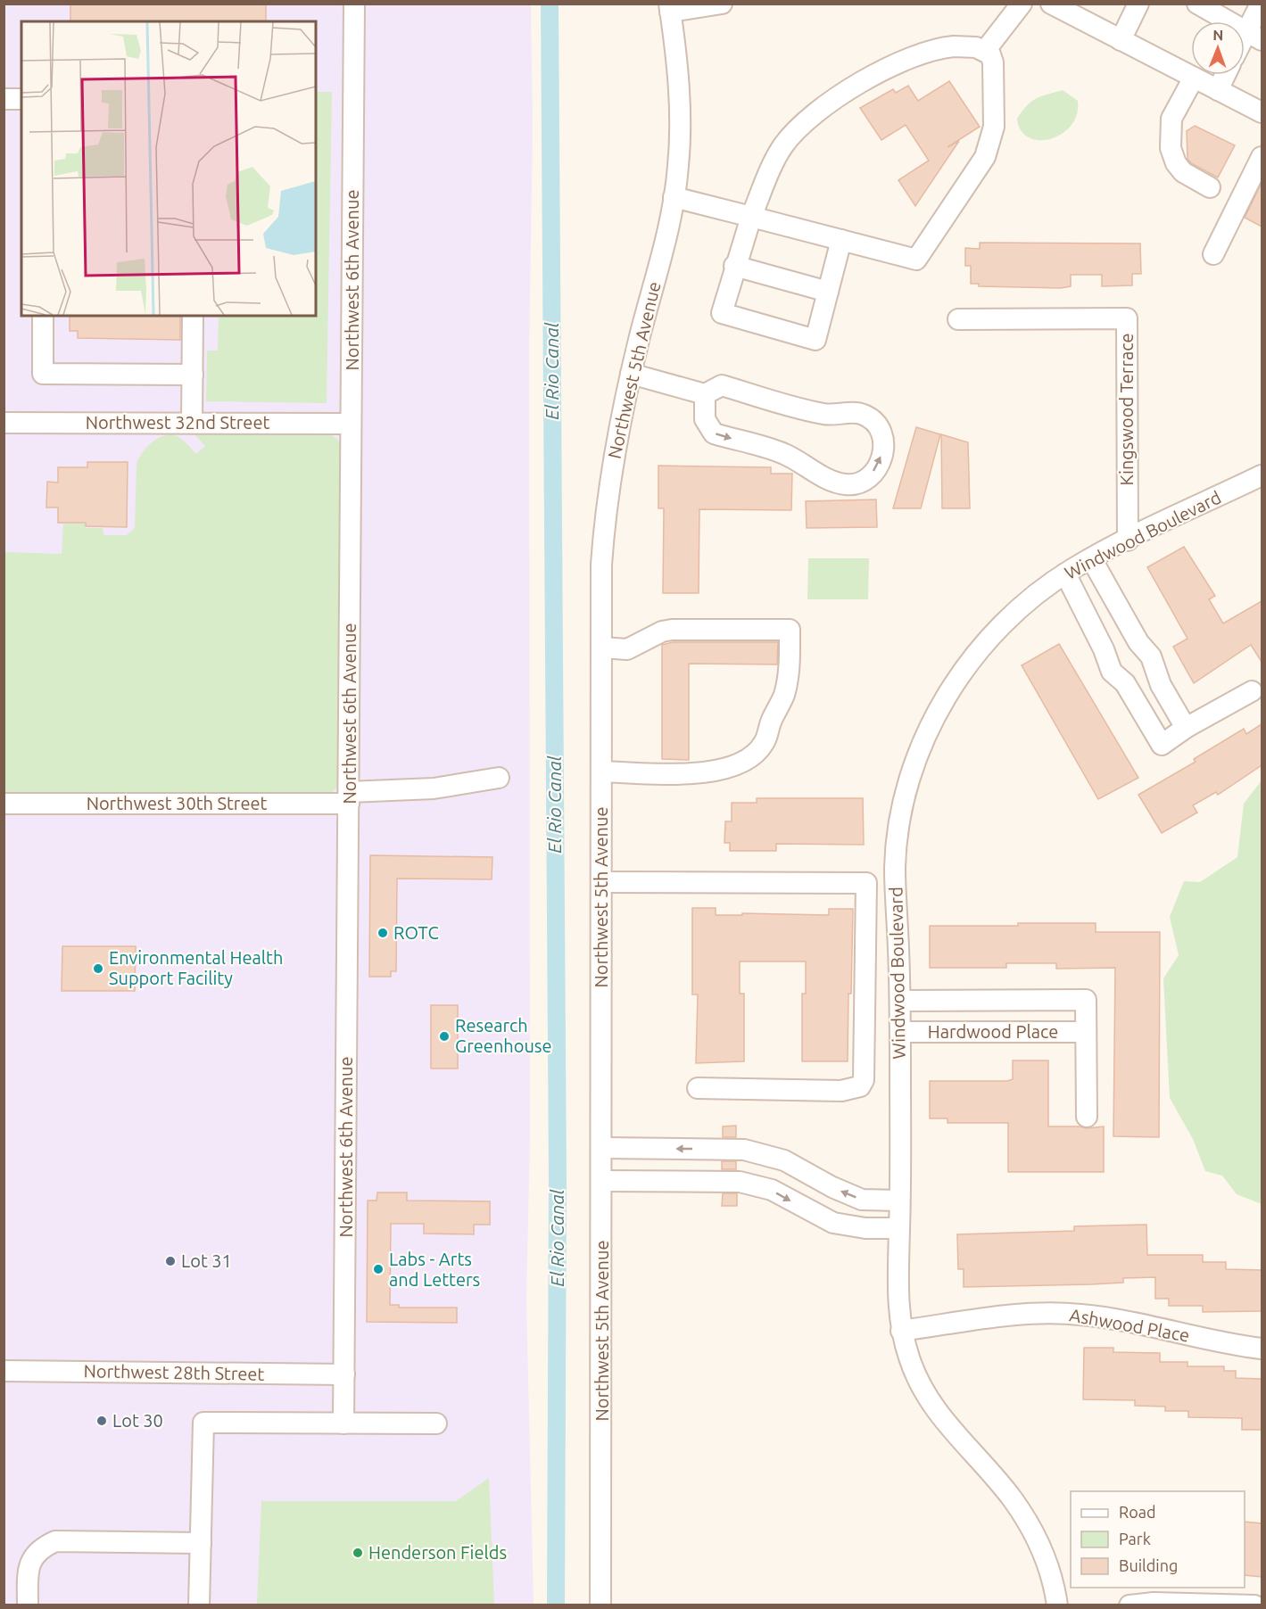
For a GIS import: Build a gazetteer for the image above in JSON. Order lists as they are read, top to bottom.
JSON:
{
  "streets": {
    "street": [
      "Northwest 6th Avenue",
      "Northwest 5th Avenue",
      "Kingswood Terrace",
      "Northwest 32nd Street",
      "Windwood Boulevard",
      "Northwest 30th Street",
      "Hardwood Place",
      "Ashwood Place",
      "Northwest 28th Street"
    ]
  },
  "crossings": [
    ["Northwest 6th Avenue", "Northwest 32nd Street"],
    ["Northwest 6th Avenue", "Northwest 30th Street"],
    ["Northwest 6th Avenue", "Northwest 28th Street"],
    ["Kingswood Terrace", "Windwood Boulevard"],
    ["Windwood Boulevard", "Hardwood Place"],
    ["Windwood Boulevard", "Ashwood Place"]
  ],
  "water": ["El Rio Canal"],
  "places": [
    "ROTC",
    "Environmental Health Support Facility",
    "Research Greenhouse",
    "Lot 31",
    "Labs - Arts and Letters",
    "Lot 30",
    "Henderson Fields"
  ],
  "legend": ["Road", "Park", "Building"],
  "north": "top"
}
